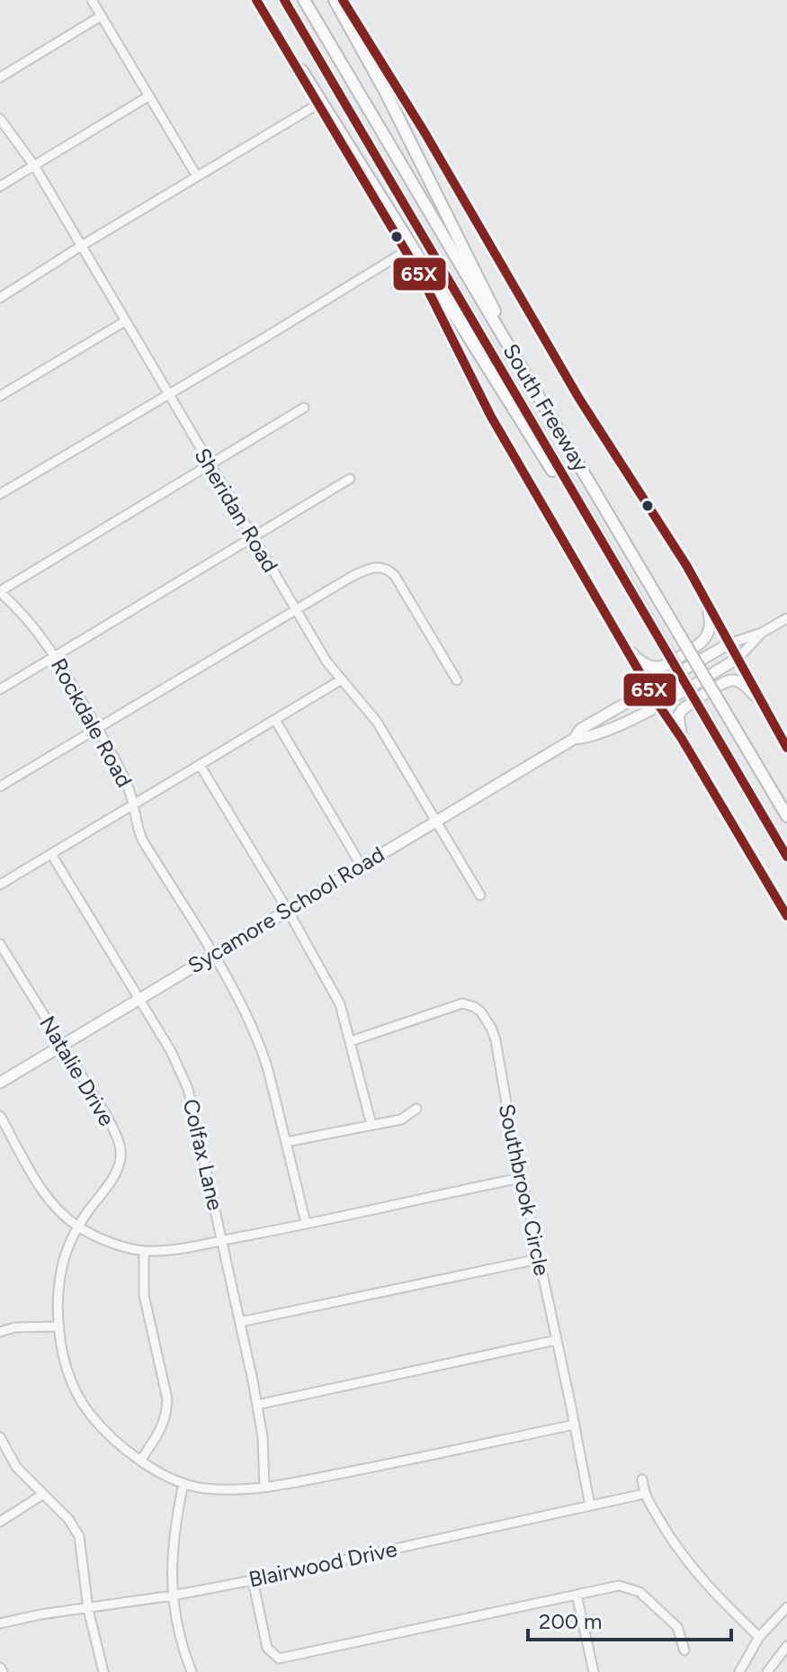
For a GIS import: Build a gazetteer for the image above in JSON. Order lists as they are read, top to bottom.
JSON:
{
  "streets": {
    "highway": ["South Freeway"],
    "main road": ["Sycamore School Road"],
    "street": [
      "Sheridan Road",
      "Rockdale Road",
      "Natalie Drive",
      "Colfax Lane",
      "Southbrook Circle",
      "Blairwood Drive"
    ]
  },
  "crossings": [
    ["South Freeway", "Sycamore School Road"],
    ["Sheridan Road", "Sycamore School Road"],
    ["Rockdale Road", "Sycamore School Road"],
    ["Sycamore School Road", "Natalie Drive"],
    ["Sycamore School Road", "Colfax Lane"],
    ["Natalie Drive", "Colfax Lane"],
    ["Natalie Drive", "Southbrook Circle"],
    ["Southbrook Circle", "Blairwood Drive"]
  ],
  "lines": ["transit line 65X"],
  "scale_bar": "200 m"
}
